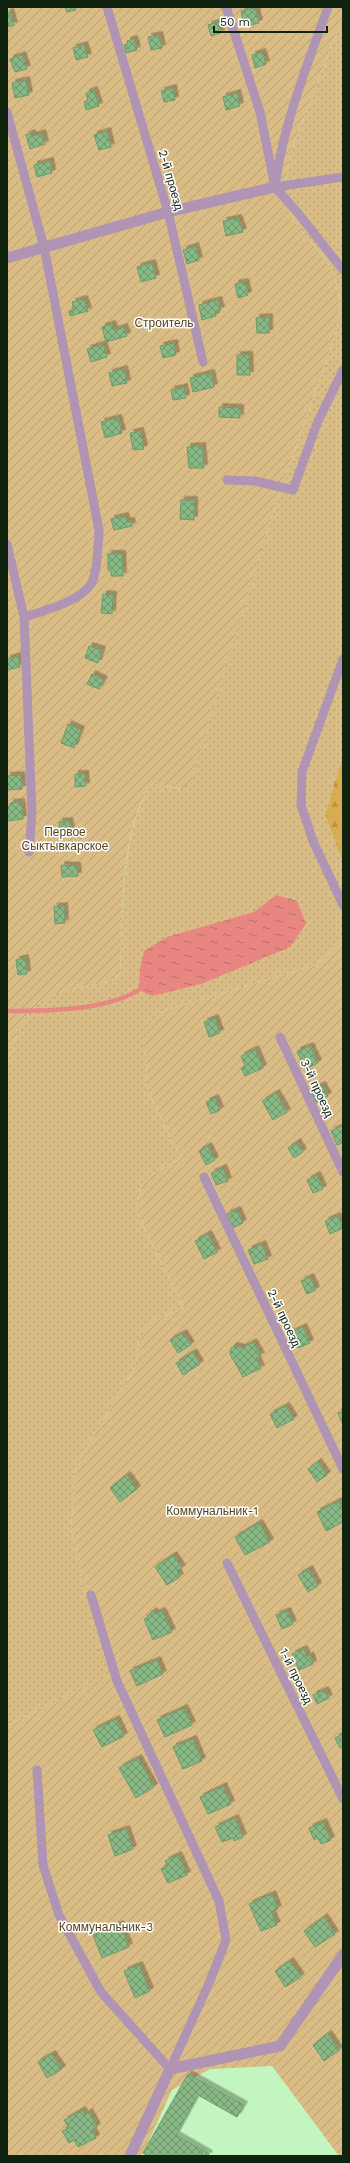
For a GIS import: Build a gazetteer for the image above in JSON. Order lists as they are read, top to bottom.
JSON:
{
  "streets": {
    "lane": ["2-й проезд", "3-й проезд", "1-й проезд"]
  },
  "parks": [
    "Строитель",
    "Первое Сыктывкарское",
    "Коммунальник-1",
    "Коммунальник-3"
  ],
  "scale_bar": "50 m"
}
